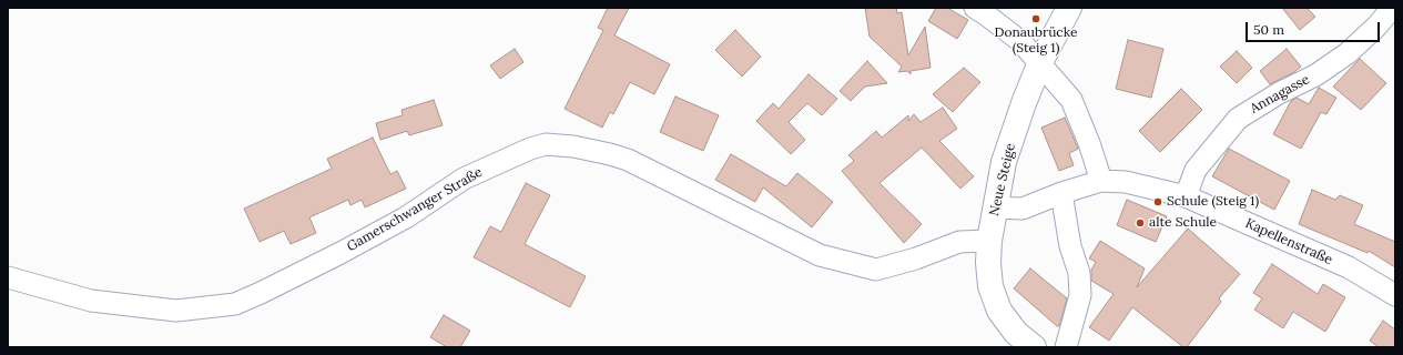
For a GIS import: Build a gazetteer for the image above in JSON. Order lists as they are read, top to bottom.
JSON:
{
  "streets": {
    "main road": ["Neue Steige"],
    "street": ["Annagasse", "Gamerschwanger Straße", "Kapellenstraße"]
  },
  "crossings": [
    ["Annagasse", "Kapellenstraße"],
    ["Neue Steige", "Gamerschwanger Straße"],
    ["Neue Steige", "Kapellenstraße"]
  ],
  "places": ["Donaubrücke (Steig 1)", "Schule (Steig 1)", "alte Schule"],
  "scale_bar": "50 m"
}
